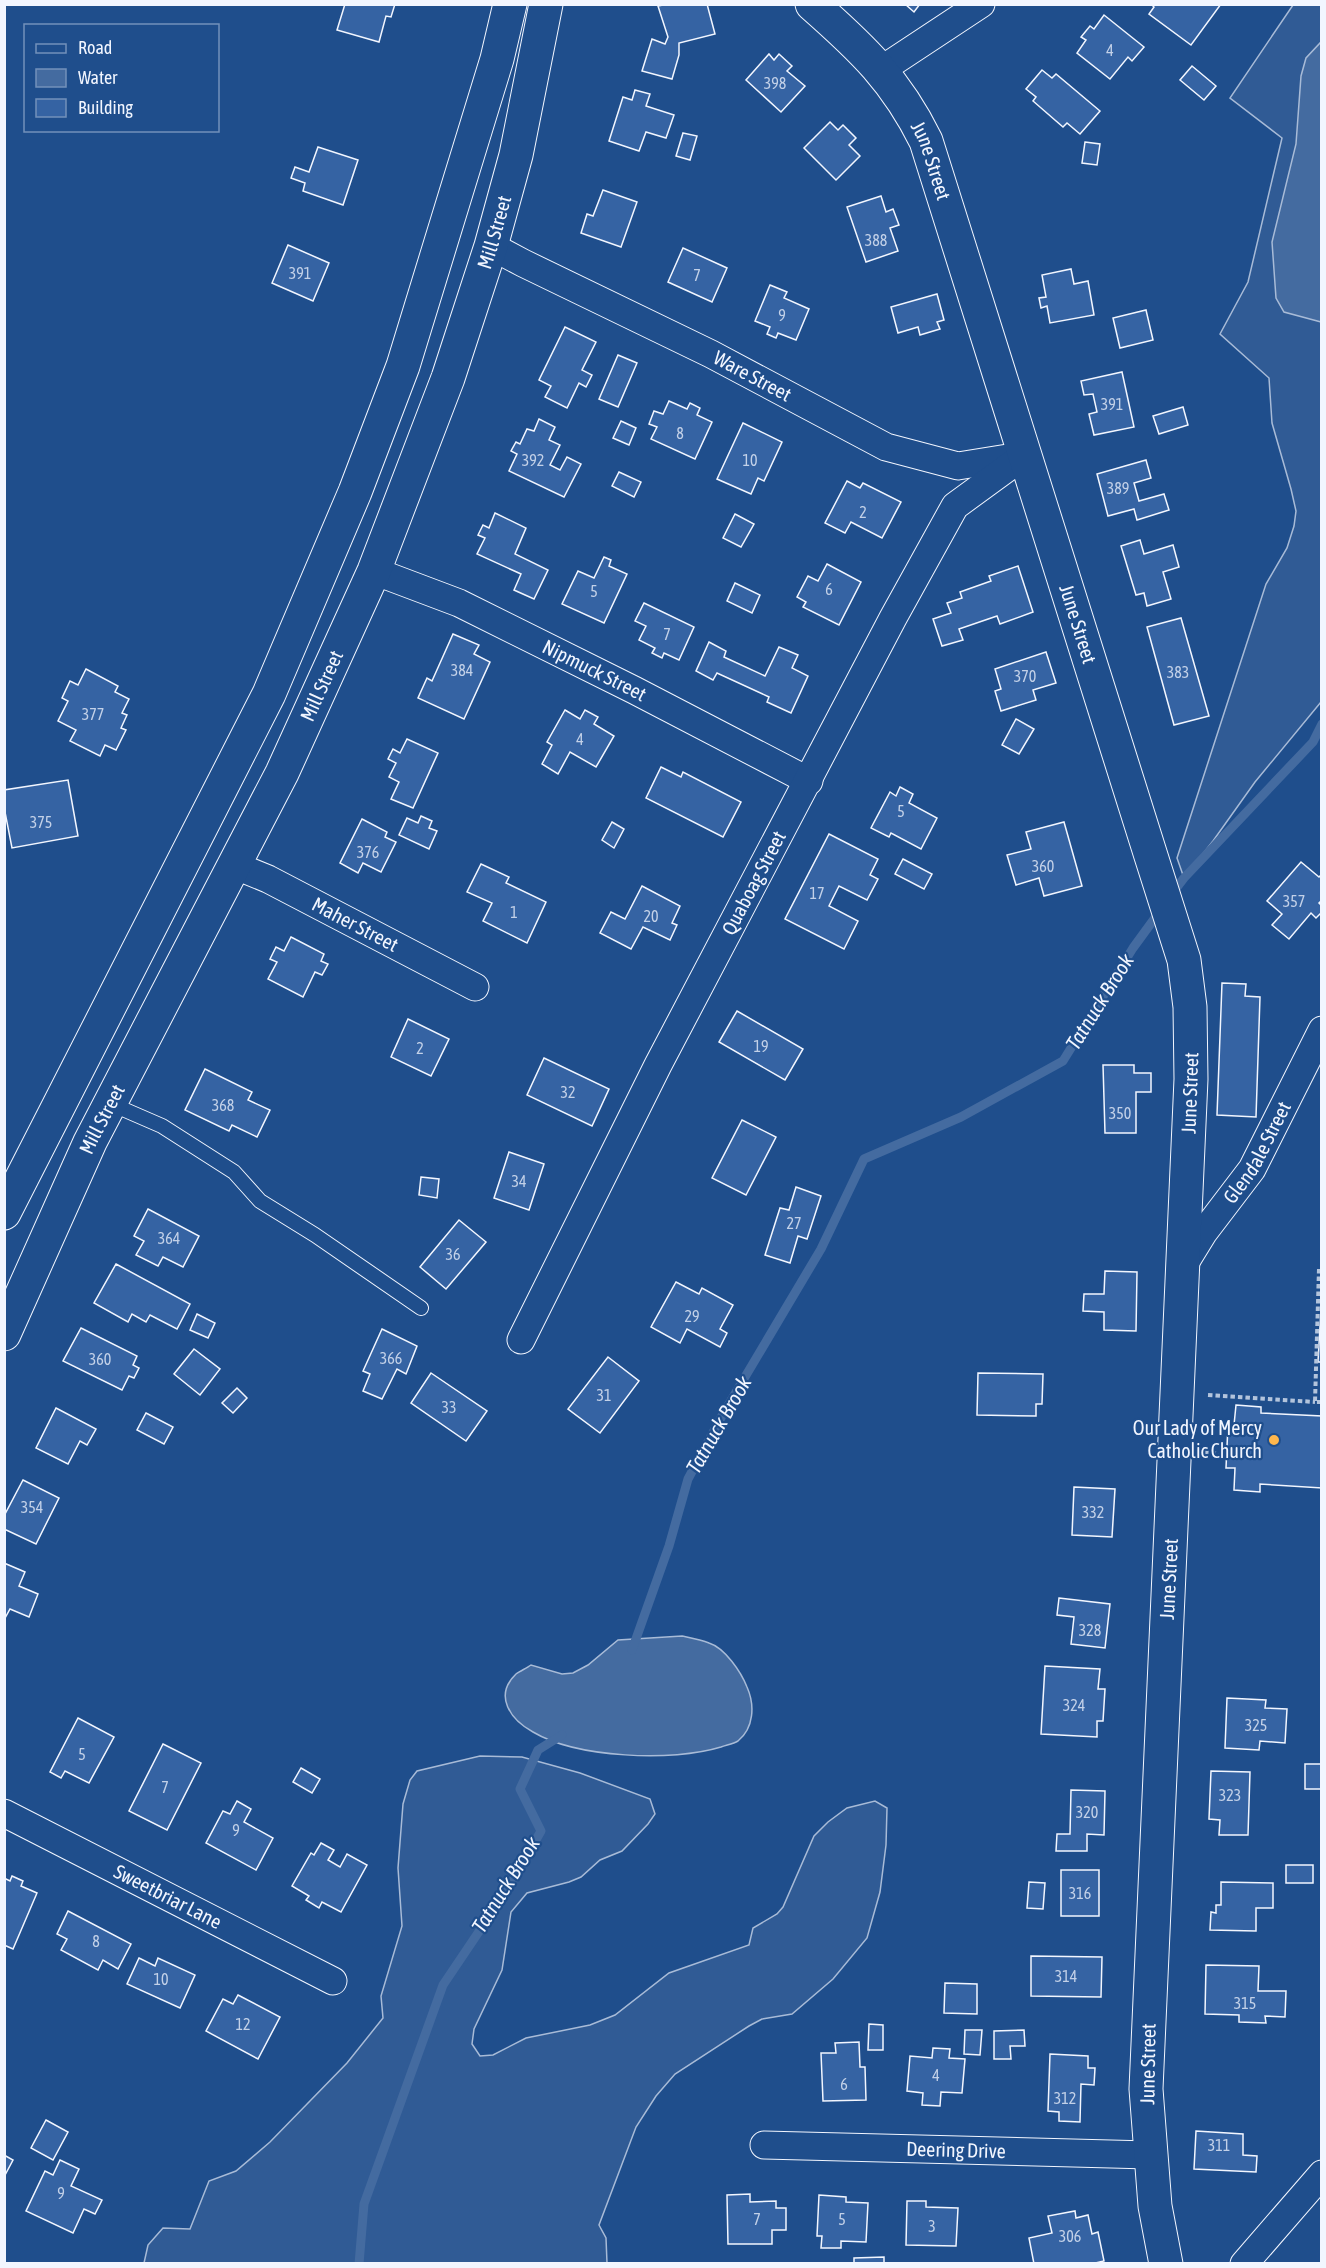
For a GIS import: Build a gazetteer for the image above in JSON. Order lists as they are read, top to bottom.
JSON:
{
  "streets": {
    "main road": ["June Street", "Mill Street"],
    "street": [
      "Ware Street",
      "Nipmuck Street",
      "Quaboag Street",
      "Maher Street",
      "Glendale Street",
      "Sweetbriar Lane",
      "Deering Drive"
    ]
  },
  "crossings": [
    ["June Street", "Ware Street"],
    ["June Street", "Quaboag Street"],
    ["June Street", "Glendale Street"],
    ["June Street", "Deering Drive"],
    ["Mill Street", "Ware Street"],
    ["Mill Street", "Nipmuck Street"],
    ["Mill Street", "Maher Street"],
    ["Ware Street", "Quaboag Street"],
    ["Nipmuck Street", "Quaboag Street"]
  ],
  "water": ["Tatnuck Brook"],
  "places": ["Our Lady of Mercy Catholic Church"],
  "house_numbers": [
    "4",
    "398",
    "388",
    "391",
    "7",
    "9",
    "391",
    "8",
    "392",
    "10",
    "389",
    "2",
    "6",
    "5",
    "7",
    "384",
    "383",
    "370",
    "377",
    "4",
    "5",
    "375",
    "376",
    "360",
    "17",
    "357",
    "1",
    "20",
    "19",
    "2",
    "32",
    "368",
    "350",
    "34",
    "27",
    "364",
    "36",
    "29",
    "366",
    "360",
    "31",
    "33",
    "354",
    "332",
    "328",
    "324",
    "325",
    "5",
    "7",
    "323",
    "320",
    "9",
    "316",
    "8",
    "314",
    "10",
    "315",
    "12",
    "4",
    "6",
    "312",
    "311",
    "9",
    "7",
    "5",
    "3",
    "306"
  ],
  "legend": ["Road", "Water", "Building"]
}
